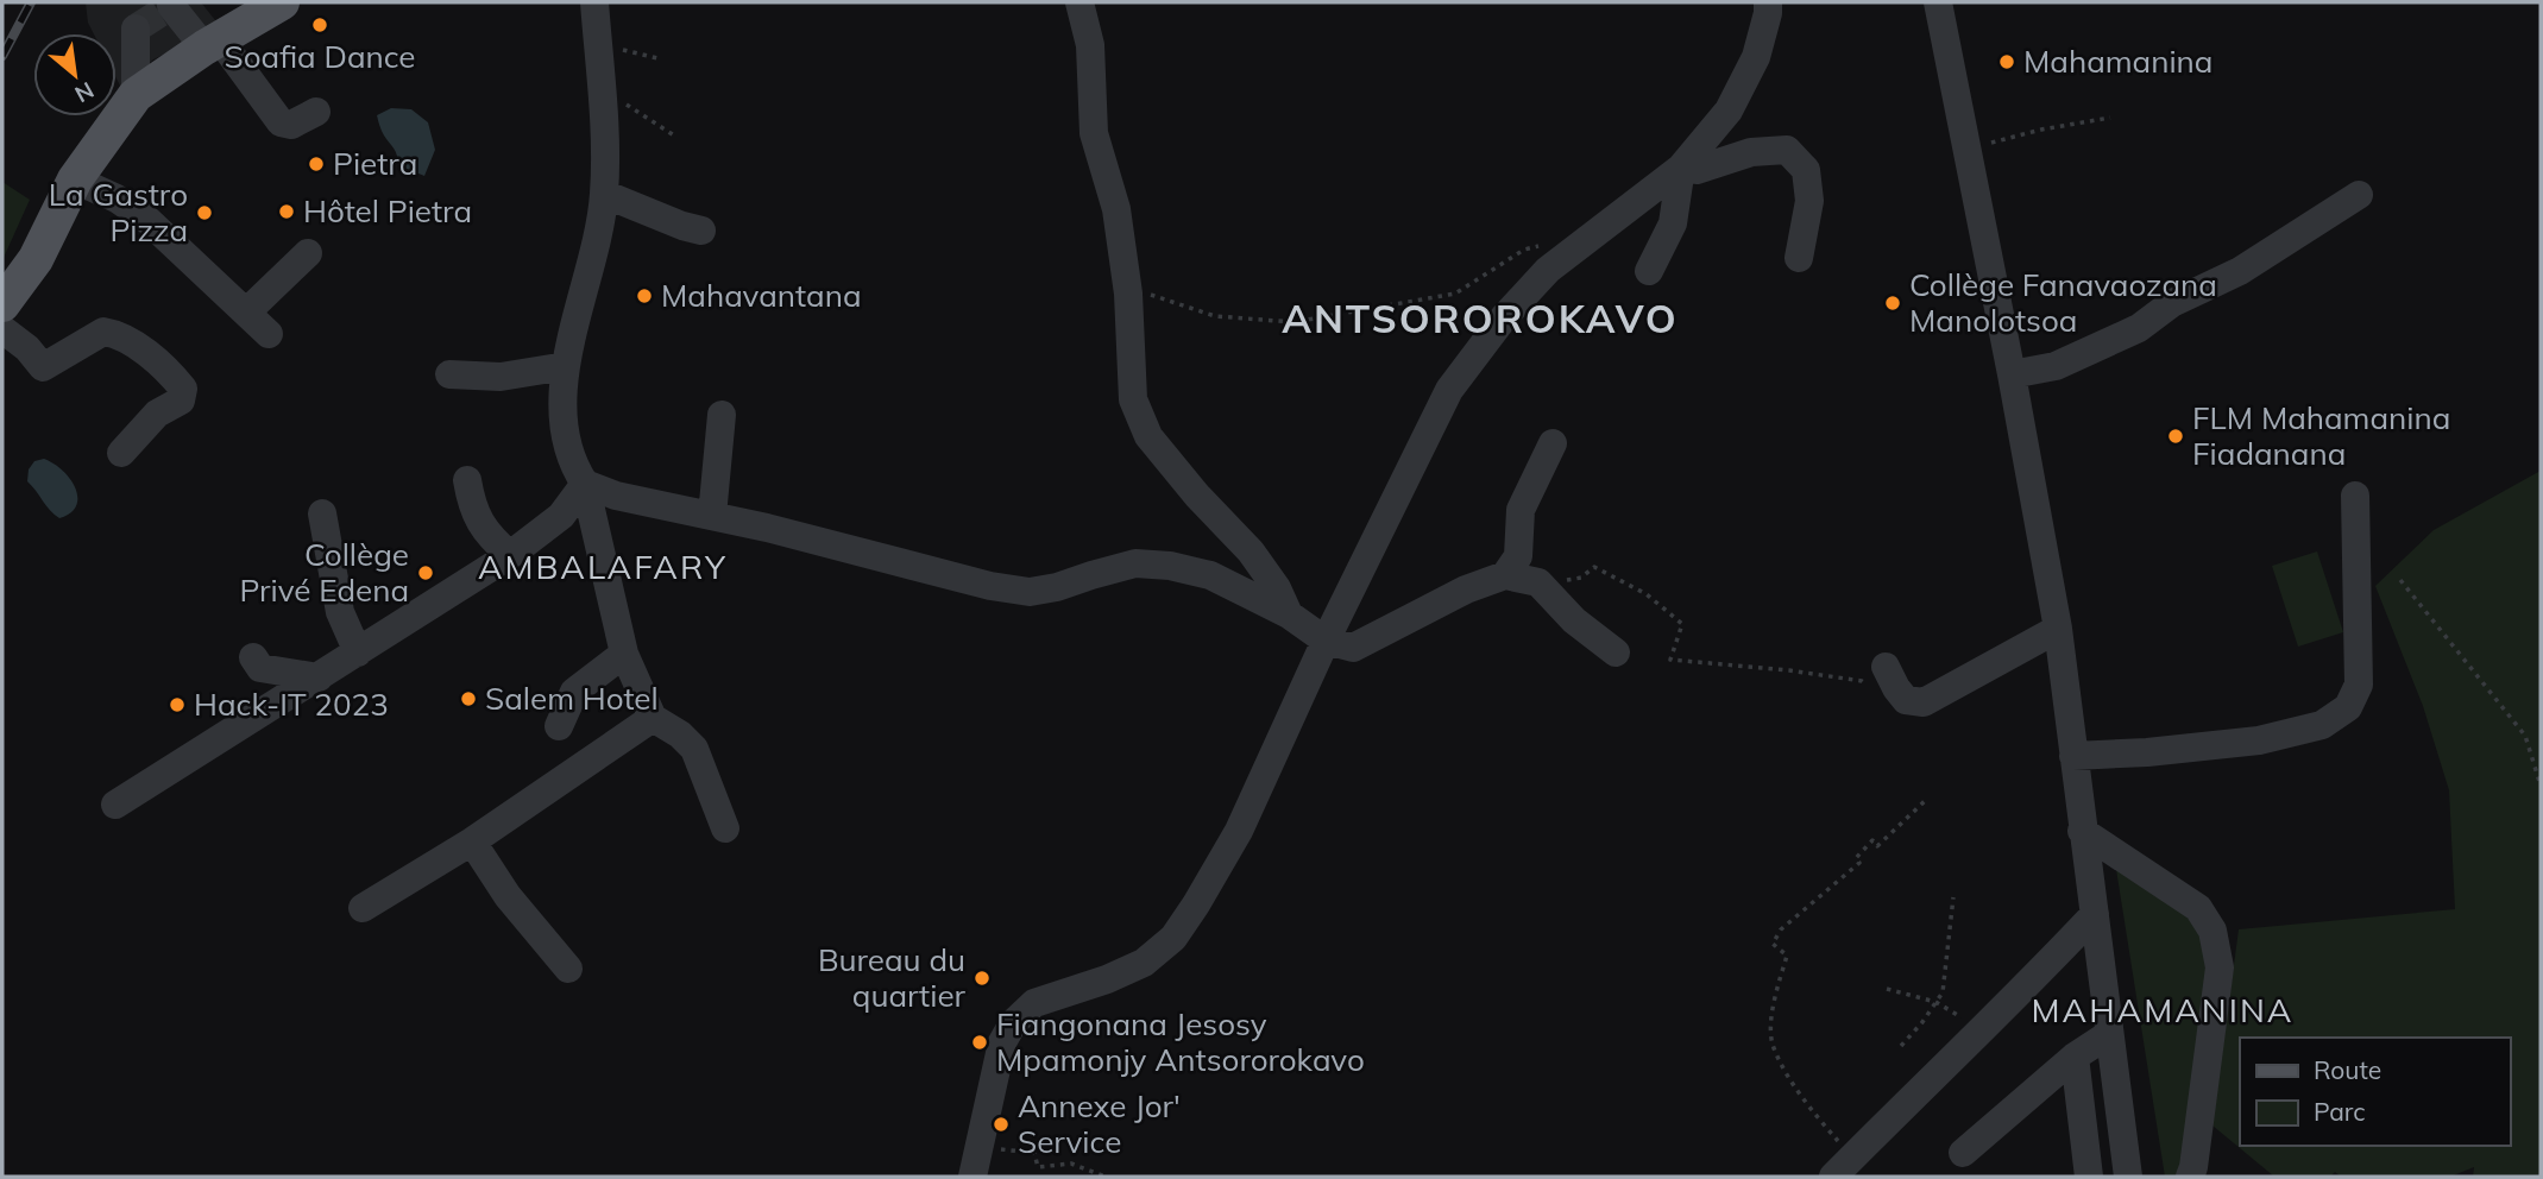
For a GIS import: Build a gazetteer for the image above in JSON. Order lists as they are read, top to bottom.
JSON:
{
  "districts": ["ANTSOROROKAVO", "AMBALAFARY", "MAHAMANINA"],
  "places": [
    "Soafia Dance",
    "Mahamanina",
    "Pietra",
    "Hôtel Pietra",
    "La Gastro Pizza",
    "Mahavantana",
    "Collège Fanavaozana Manolotsoa",
    "FLM Mahamanina Fiadanana",
    "Collège Privé Edena",
    "Salem Hotel",
    "Hack-IT 2023",
    "Bureau du quartier",
    "Fiangonana Jesosy Mpamonjy Antsororokavo",
    "Annexe Jor' Service"
  ],
  "legend": ["Route", "Parc"],
  "north": "bottom right"
}
